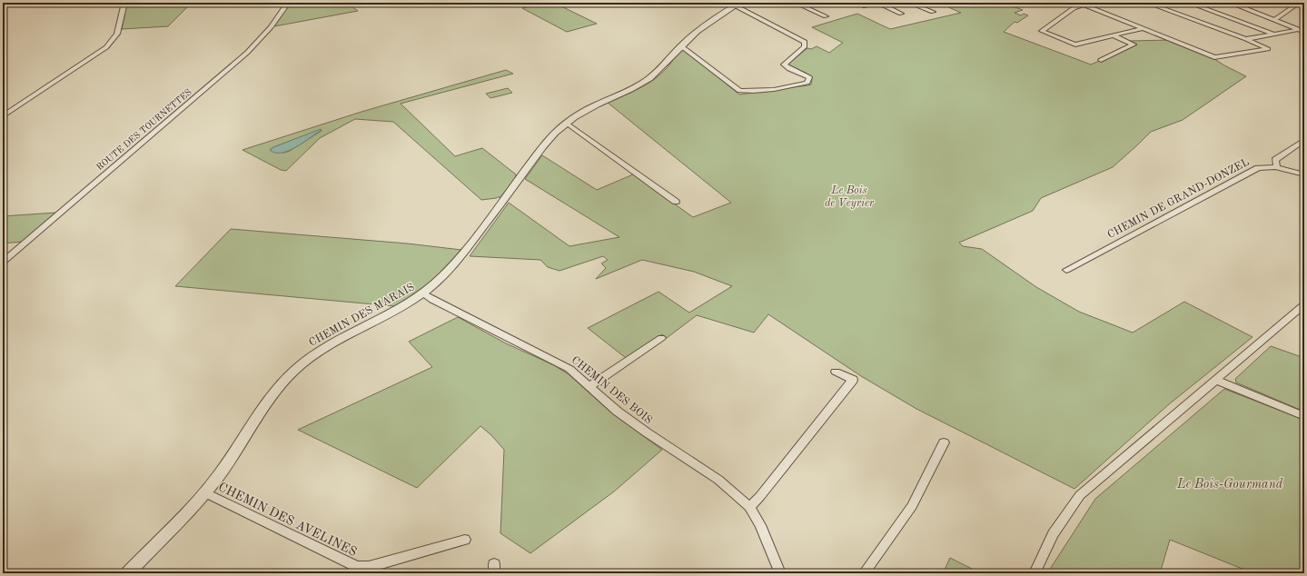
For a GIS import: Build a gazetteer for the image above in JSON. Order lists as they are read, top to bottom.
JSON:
{
  "streets": {
    "street": [
      "ROUTE DES TOURNETTES",
      "CHEMIN DE GRAND-DONZEL",
      "CHEMIN DES MARAIS",
      "CHEMIN DES BOIS",
      "CHEMIN DES AVELINES"
    ]
  },
  "crossings": [
    ["CHEMIN DES MARAIS", "CHEMIN DES BOIS"],
    ["CHEMIN DES MARAIS", "CHEMIN DES AVELINES"]
  ],
  "parks": ["Le Bois de Veyrier", "Le Bois-Gourmand"]
}
